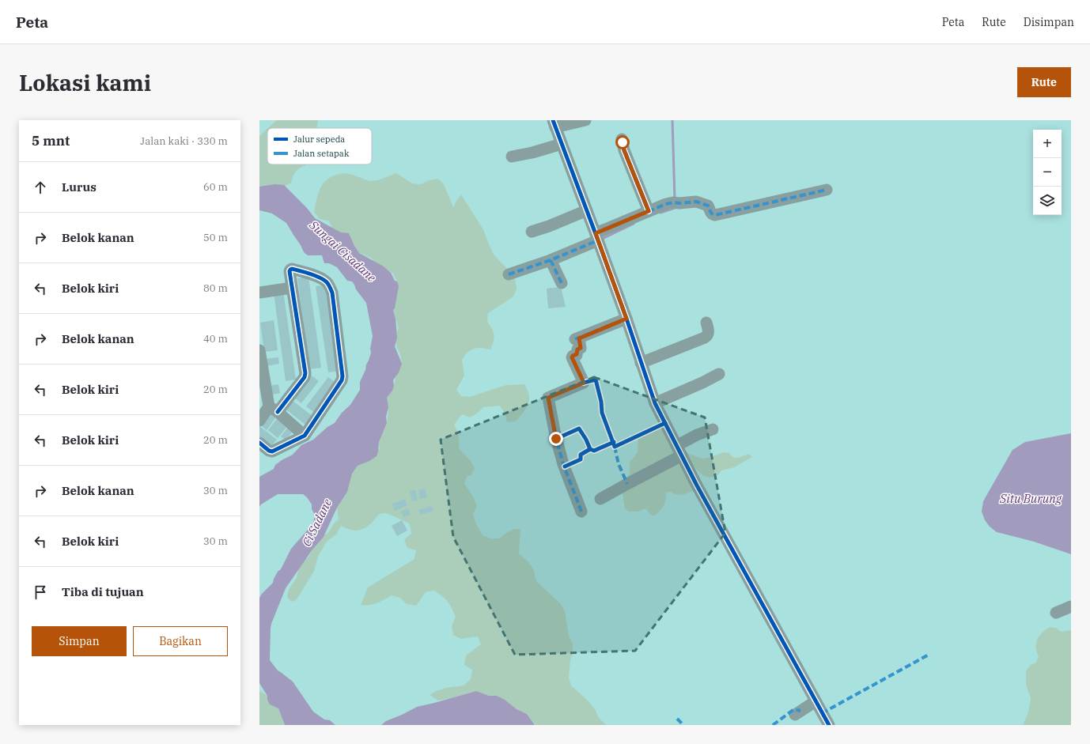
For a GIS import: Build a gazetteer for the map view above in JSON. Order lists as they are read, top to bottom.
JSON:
{
  "water": ["Sungai Cisadane", "Situ Burung", "Ci Sadane"],
  "legend": ["Jalur sepeda", "Jalan setapak"],
  "page": {
    "header": "Peta",
    "nav": ["Peta", "Rute", "Disimpan"],
    "buttons": [
      "Rute",
      ["Simpan", "Bagikan"]
    ],
    "title": "Lokasi kami",
    "heading": ["5 mnt", "Jalan kaki · 330 m"],
    "map_buttons": ["+", "−"],
    "list": [
      ["Lurus", "60 m"],
      ["Belok kanan", "50 m"],
      ["Belok kiri", "80 m"],
      ["Belok kanan", "40 m"],
      ["Belok kiri", "20 m"],
      ["Belok kiri", "20 m"],
      ["Belok kanan", "30 m"],
      ["Belok kiri", "30 m"],
      "Tiba di tujuan"
    ]
  }
}
